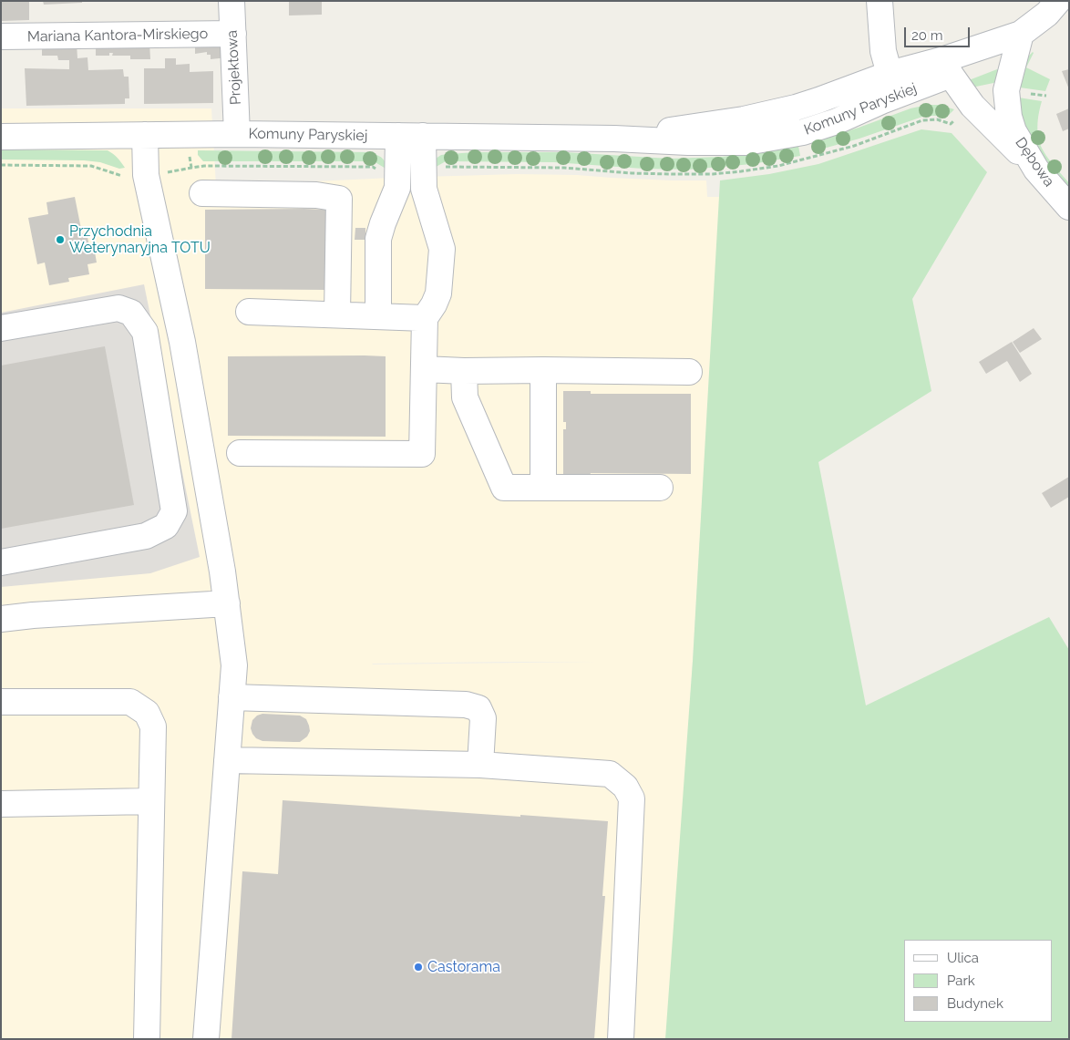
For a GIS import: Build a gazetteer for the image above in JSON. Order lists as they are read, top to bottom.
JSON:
{
  "streets": {
    "street": [
      "Mariana Kantora-Mirskiego",
      "Projektowa",
      "Komuny Paryskiej",
      "Dębowa"
    ]
  },
  "crossings": [
    ["Mariana Kantora-Mirskiego", "Projektowa"],
    ["Projektowa", "Komuny Paryskiej"]
  ],
  "places": ["Przychodnia Weterynaryjna TOTU", "Castorama"],
  "legend": ["Ulica", "Park", "Budynek"],
  "scale_bar": "20 m"
}
